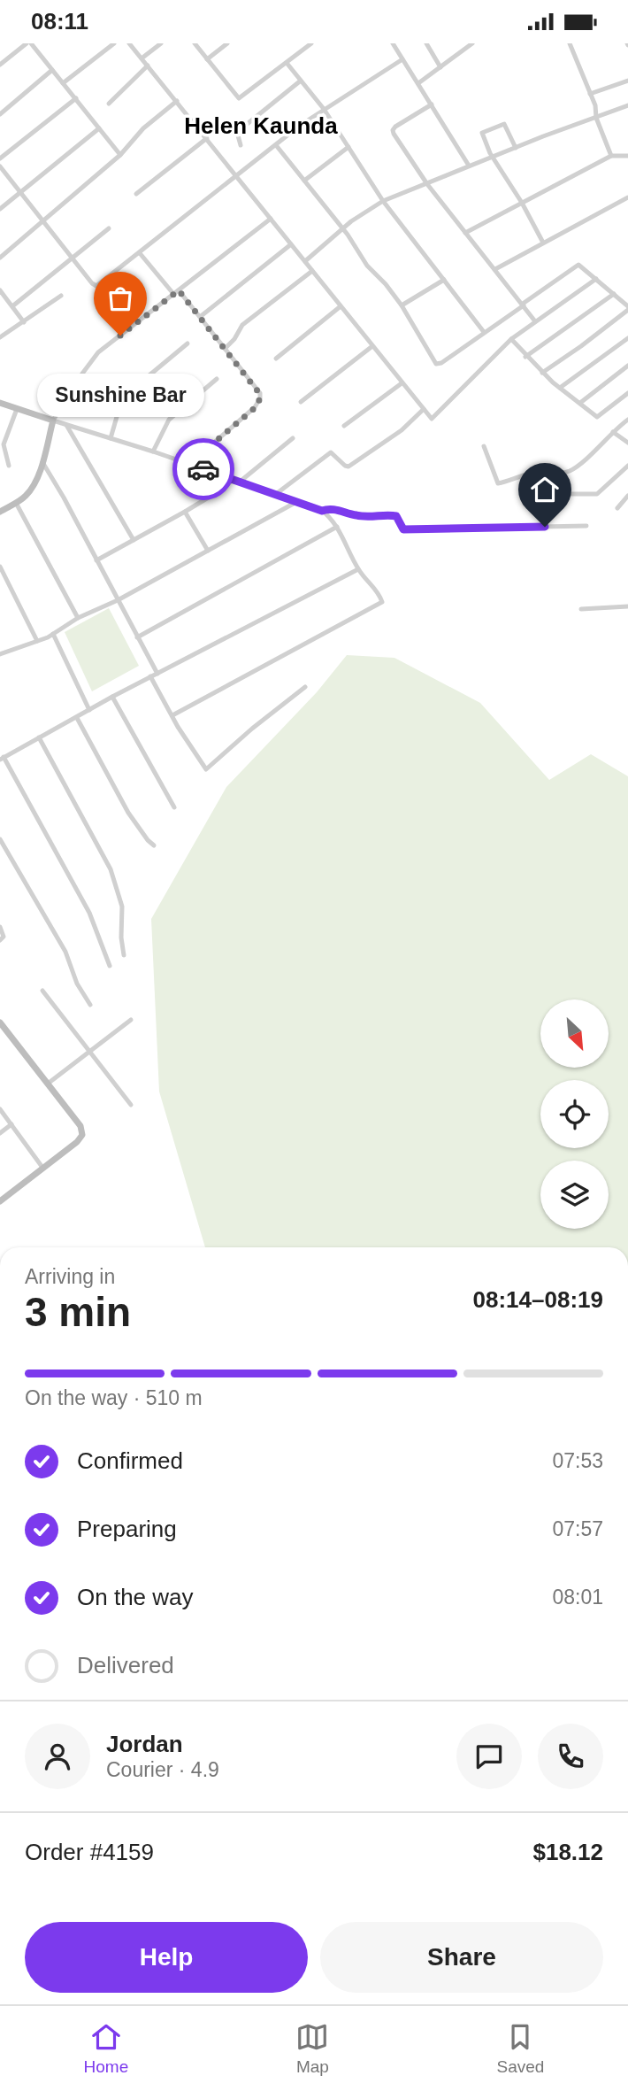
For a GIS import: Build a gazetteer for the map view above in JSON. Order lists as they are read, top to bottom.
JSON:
{
  "districts": ["Helen Kaunda"],
  "places": ["Sunshine Bar"],
  "north": "bottom right",
  "page": {
    "status": "08:11",
    "bubble": "Sunshine Bar",
    "heading": ["3 min", "Arriving in", "08:14–08:19"],
    "panel": [
      "Jordan",
      "Courier · 4.9",
      "Order #4159",
      "$18.12"
    ],
    "bar": "On the way · 510 m",
    "list": [
      ["Confirmed", "07:53"],
      ["Preparing", "07:57"],
      ["On the way", "08:01"],
      "Delivered"
    ],
    "buttons": ["Help", "Share"],
    "tabs": ["Home", "Map", "Saved"]
  }
}
